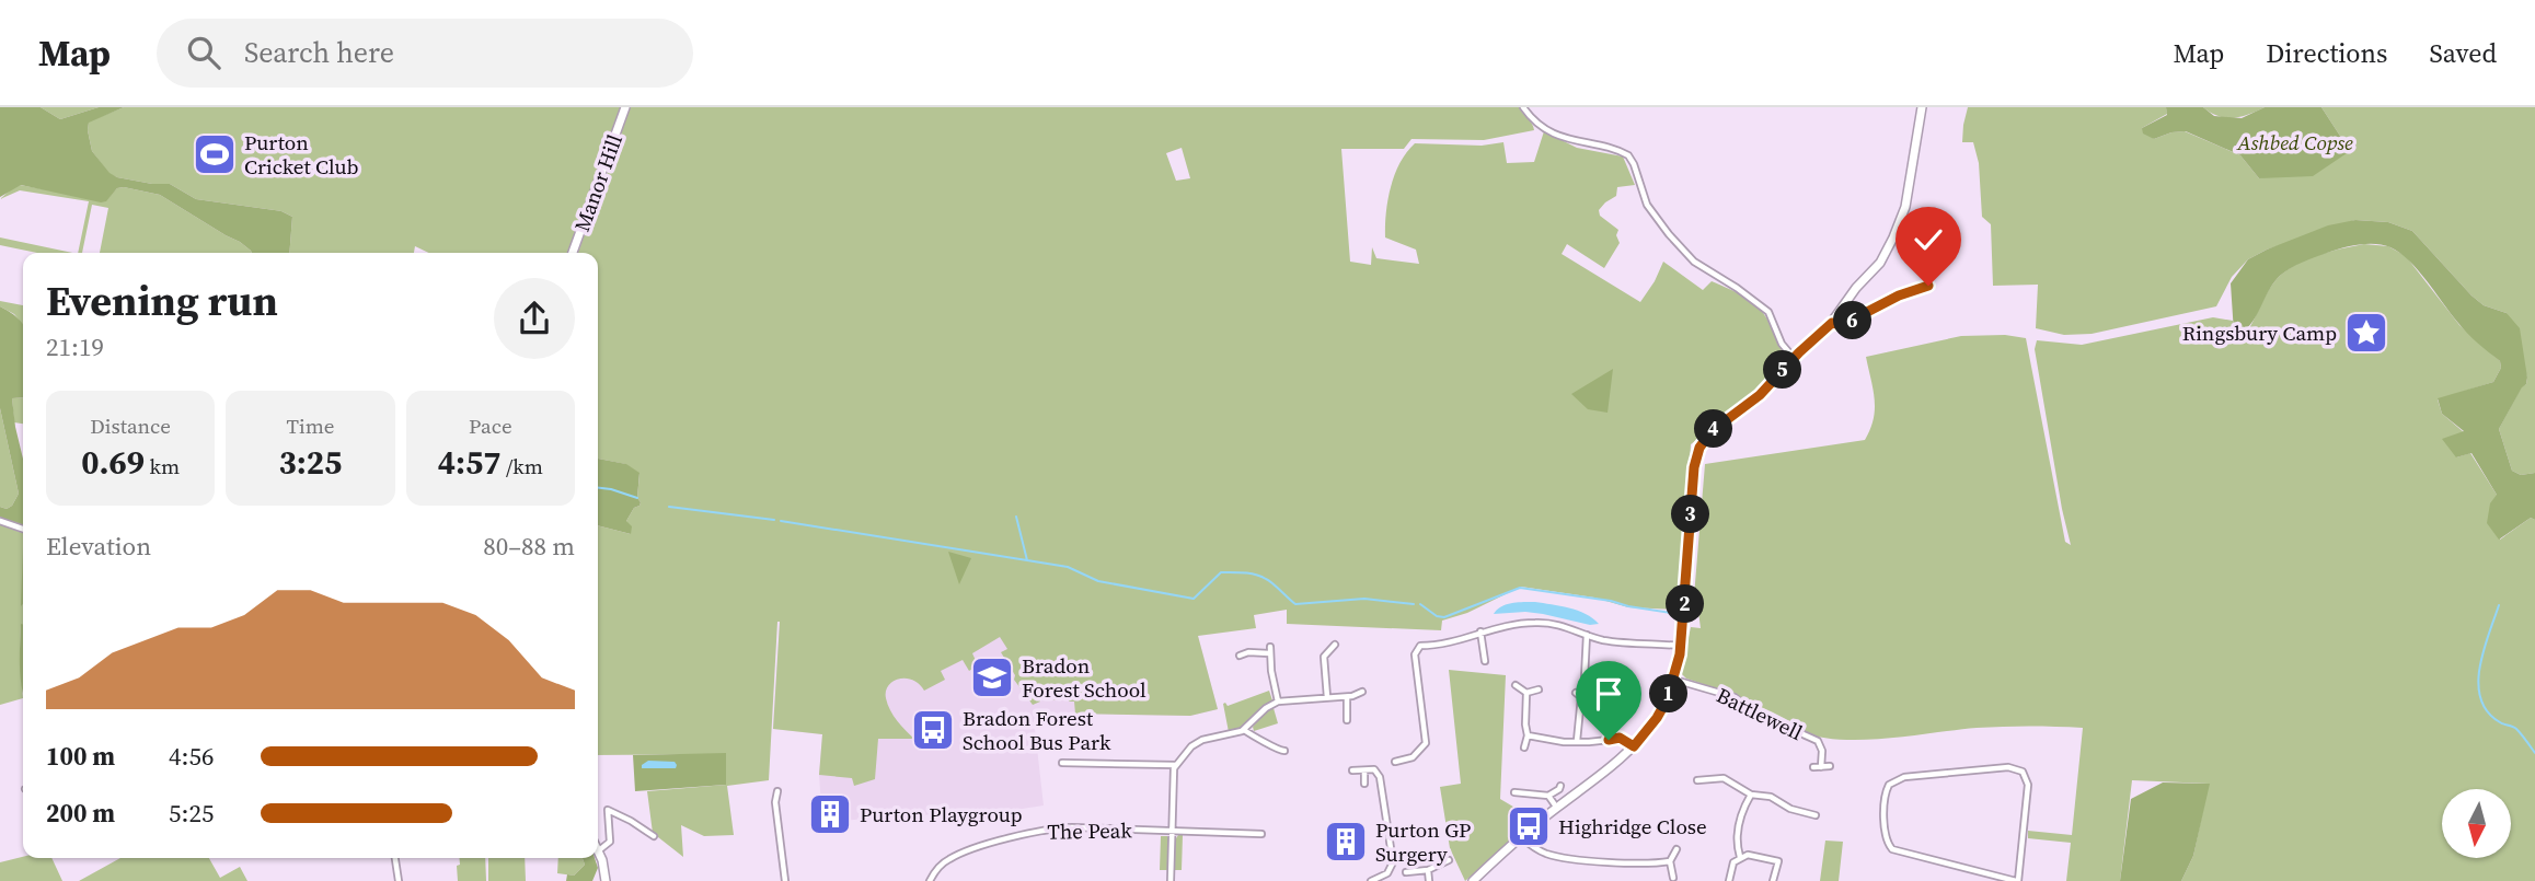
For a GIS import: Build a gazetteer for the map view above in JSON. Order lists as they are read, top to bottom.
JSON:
{
  "streets": {
    "street": ["Manor Hill", "Battlewell", "The Peak"]
  },
  "parks": ["Ashbed Copse"],
  "places": {
    "sports": ["Purton Cricket Club"],
    "place": ["Ringsbury Camp"],
    "school or university": ["Bradon Forest School"],
    "bus stop": ["Bradon Forest School Bus Park", "Highridge Close"],
    "building": ["Purton Playgroup", "Purton GP Surgery"]
  },
  "north": "bottom",
  "page": {
    "header": "Map",
    "search": "Search here",
    "nav": ["Map", "Directions", "Saved"],
    "heading": ["Evening run", "21:19"],
    "pins": [
      "6",
      "5",
      "4",
      "3",
      "2",
      "1"
    ],
    "stats": [
      ["Distance", "0.69 km"],
      ["Time", "3:25"],
      ["Pace", "4:57 /km"]
    ],
    "chart": ["Elevation", "80–88 m"],
    "list": [
      {
        "name": "100 m",
        "note": "4:56"
      },
      {
        "name": "200 m",
        "note": "5:25"
      }
    ]
  }
}
